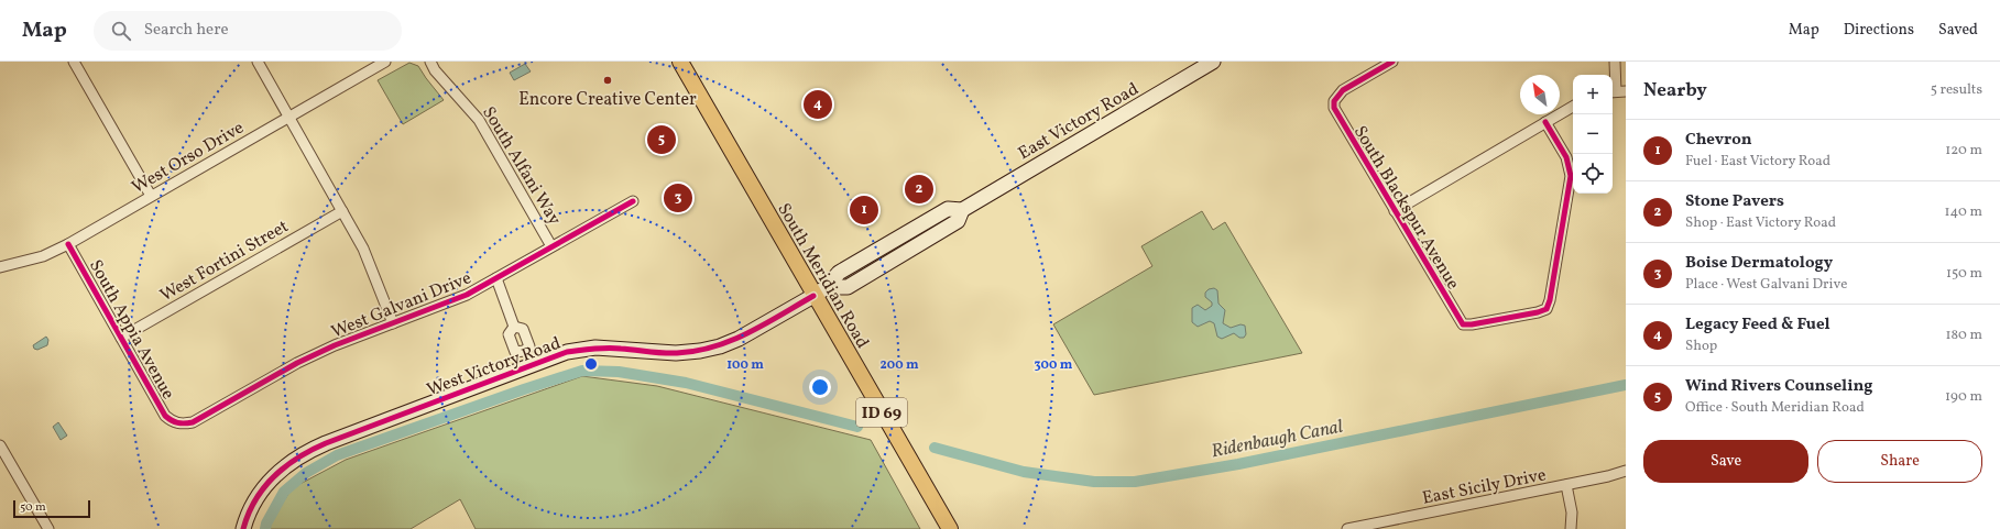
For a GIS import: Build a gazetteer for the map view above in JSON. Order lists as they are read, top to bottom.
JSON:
{
  "streets": {
    "main road": [
      "East Victory Road",
      "South Meridian Road",
      "West Victory Road",
      "ID 69"
    ],
    "street": [
      "West Orso Drive",
      "South Alfani Way",
      "South Blackspur Avenue",
      "West Fortini Street",
      "West Galvani Drive",
      "South Appia Avenue",
      "East Sicily Drive"
    ]
  },
  "crossings": [
    ["East Victory Road", "South Meridian Road"],
    ["East Victory Road", "West Victory Road"],
    ["West Orso Drive", "South Appia Avenue"],
    ["South Alfani Way", "West Galvani Drive"],
    ["West Fortini Street", "South Appia Avenue"],
    ["South Meridian Road", "West Victory Road"],
    ["West Galvani Drive", "South Appia Avenue"]
  ],
  "water": ["Ridenbaugh Canal"],
  "places": ["Encore Creative Center"],
  "scale_bar": "50 m",
  "north": "top left",
  "page": {
    "header": "Map",
    "search": "Search here",
    "nav": ["Map", "Directions", "Saved"],
    "heading": ["Nearby", "5 results"],
    "map_buttons": ["+", "−"],
    "pins": [
      "4",
      "5",
      "2",
      "3",
      "1"
    ],
    "list": [
      {
        "mark": "1",
        "name": "Chevron",
        "note": "Fuel · East Victory Road",
        "value": "120 m"
      },
      {
        "mark": "2",
        "name": "Stone Pavers",
        "note": "Shop · East Victory Road",
        "value": "140 m"
      },
      {
        "mark": "3",
        "name": "Boise Dermatology",
        "note": "Place · West Galvani Drive",
        "value": "150 m"
      },
      {
        "mark": "4",
        "name": "Legacy Feed & Fuel",
        "note": "Shop",
        "value": "180 m"
      },
      {
        "mark": "5",
        "name": "Wind Rivers Counseling",
        "note": "Office · South Meridian Road",
        "value": "190 m"
      }
    ],
    "buttons": ["Save", "Share"],
    "scale": "50 m"
  },
  "rings": ["100 m", "200 m", "300 m"]
}
